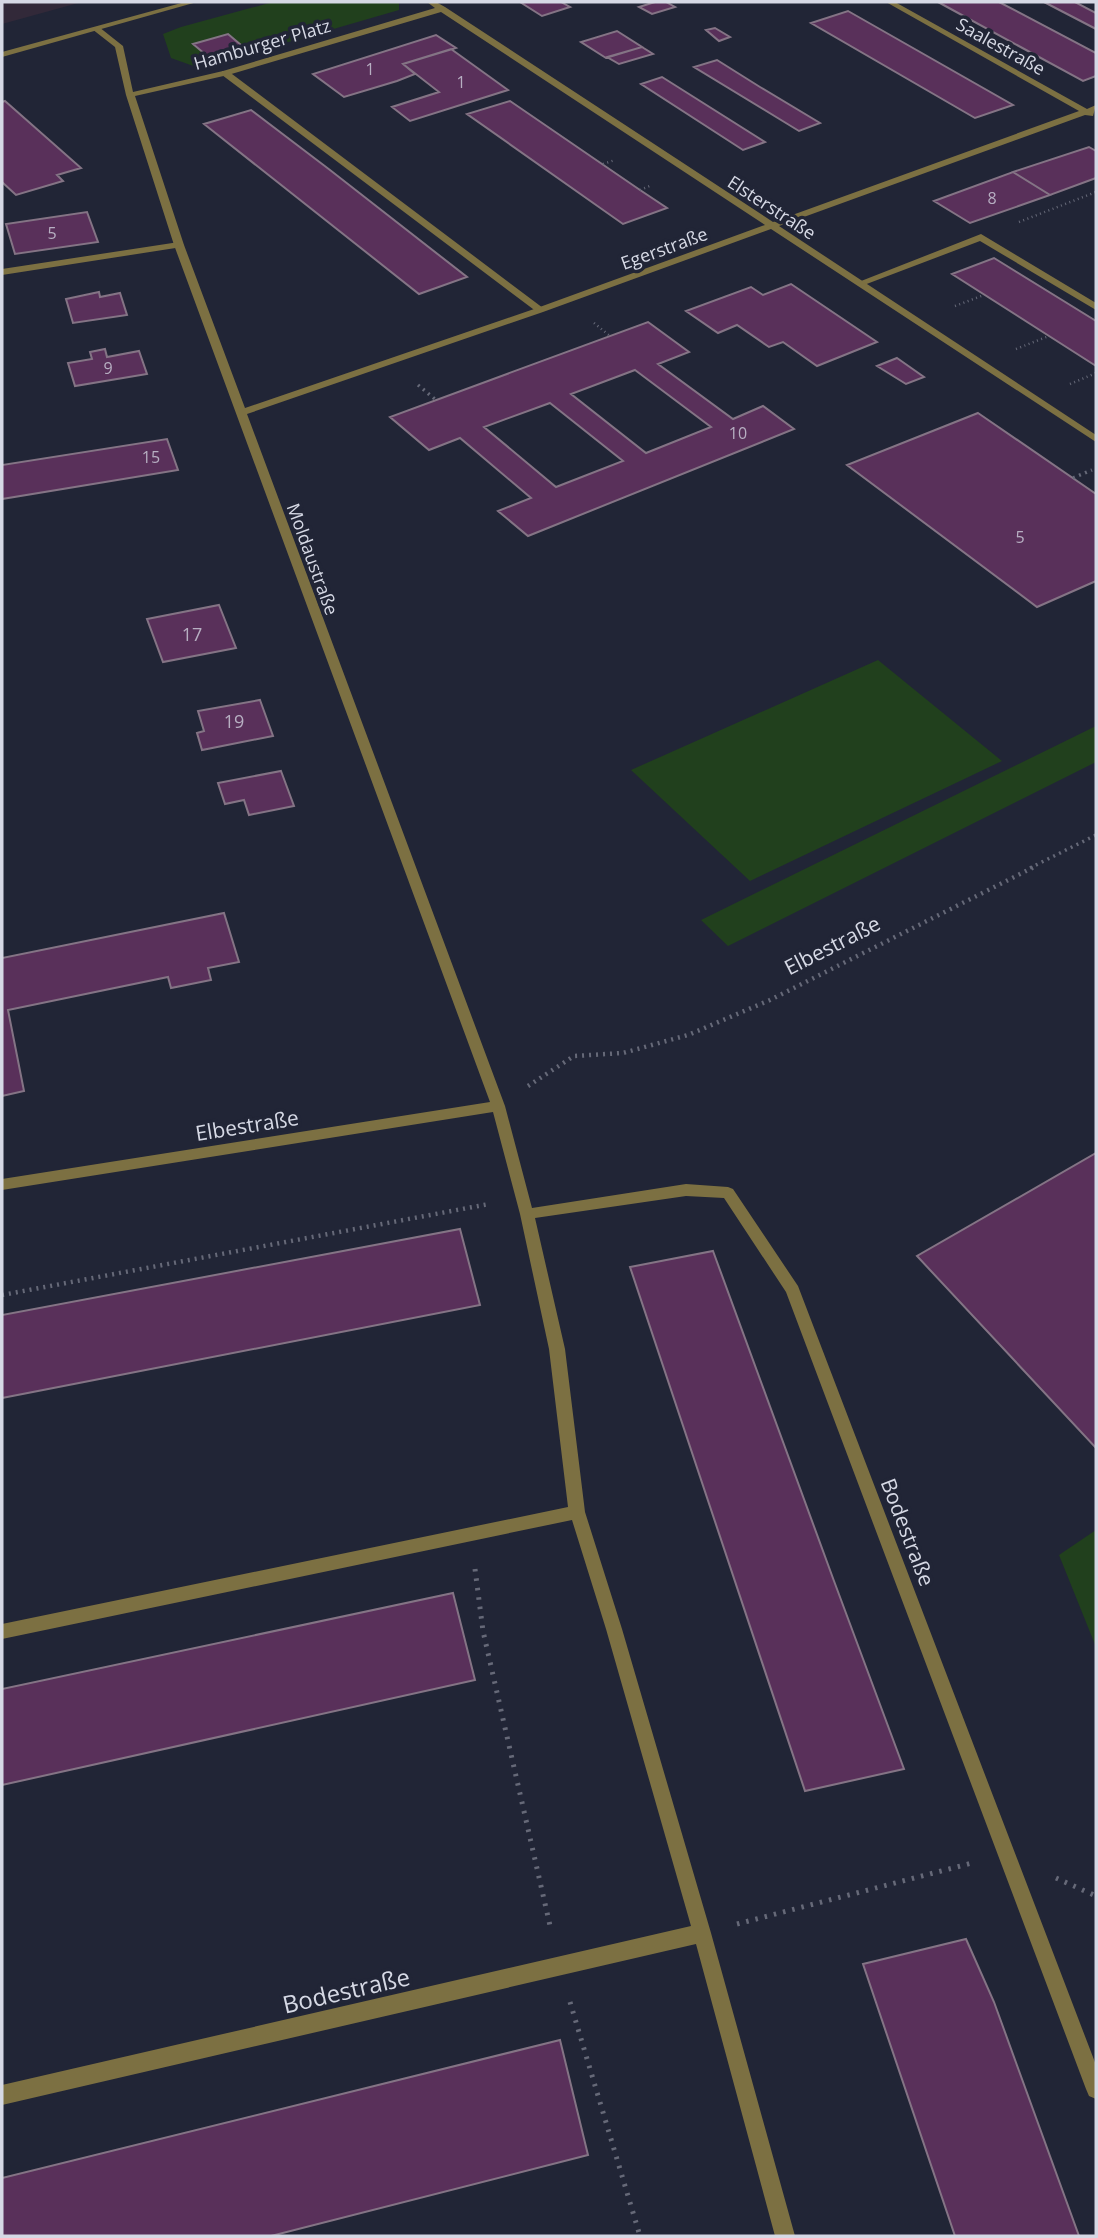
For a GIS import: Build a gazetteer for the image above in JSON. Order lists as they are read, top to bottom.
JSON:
{
  "streets": {
    "street": [
      "Hamburger Platz",
      "Saalestraße",
      "Elsterstraße",
      "Egerstraße",
      "Moldaustraße",
      "Elbestraße",
      "Bodestraße"
    ]
  },
  "crossings": [
    ["Hamburger Platz", "Elsterstraße"],
    ["Hamburger Platz", "Moldaustraße"],
    ["Saalestraße", "Egerstraße"],
    ["Elsterstraße", "Egerstraße"],
    ["Egerstraße", "Moldaustraße"],
    ["Moldaustraße", "Elbestraße"]
  ],
  "house_numbers": [
    "1",
    "1",
    "8",
    "5",
    "9",
    "10",
    "15",
    "5",
    "17",
    "19"
  ]
}
